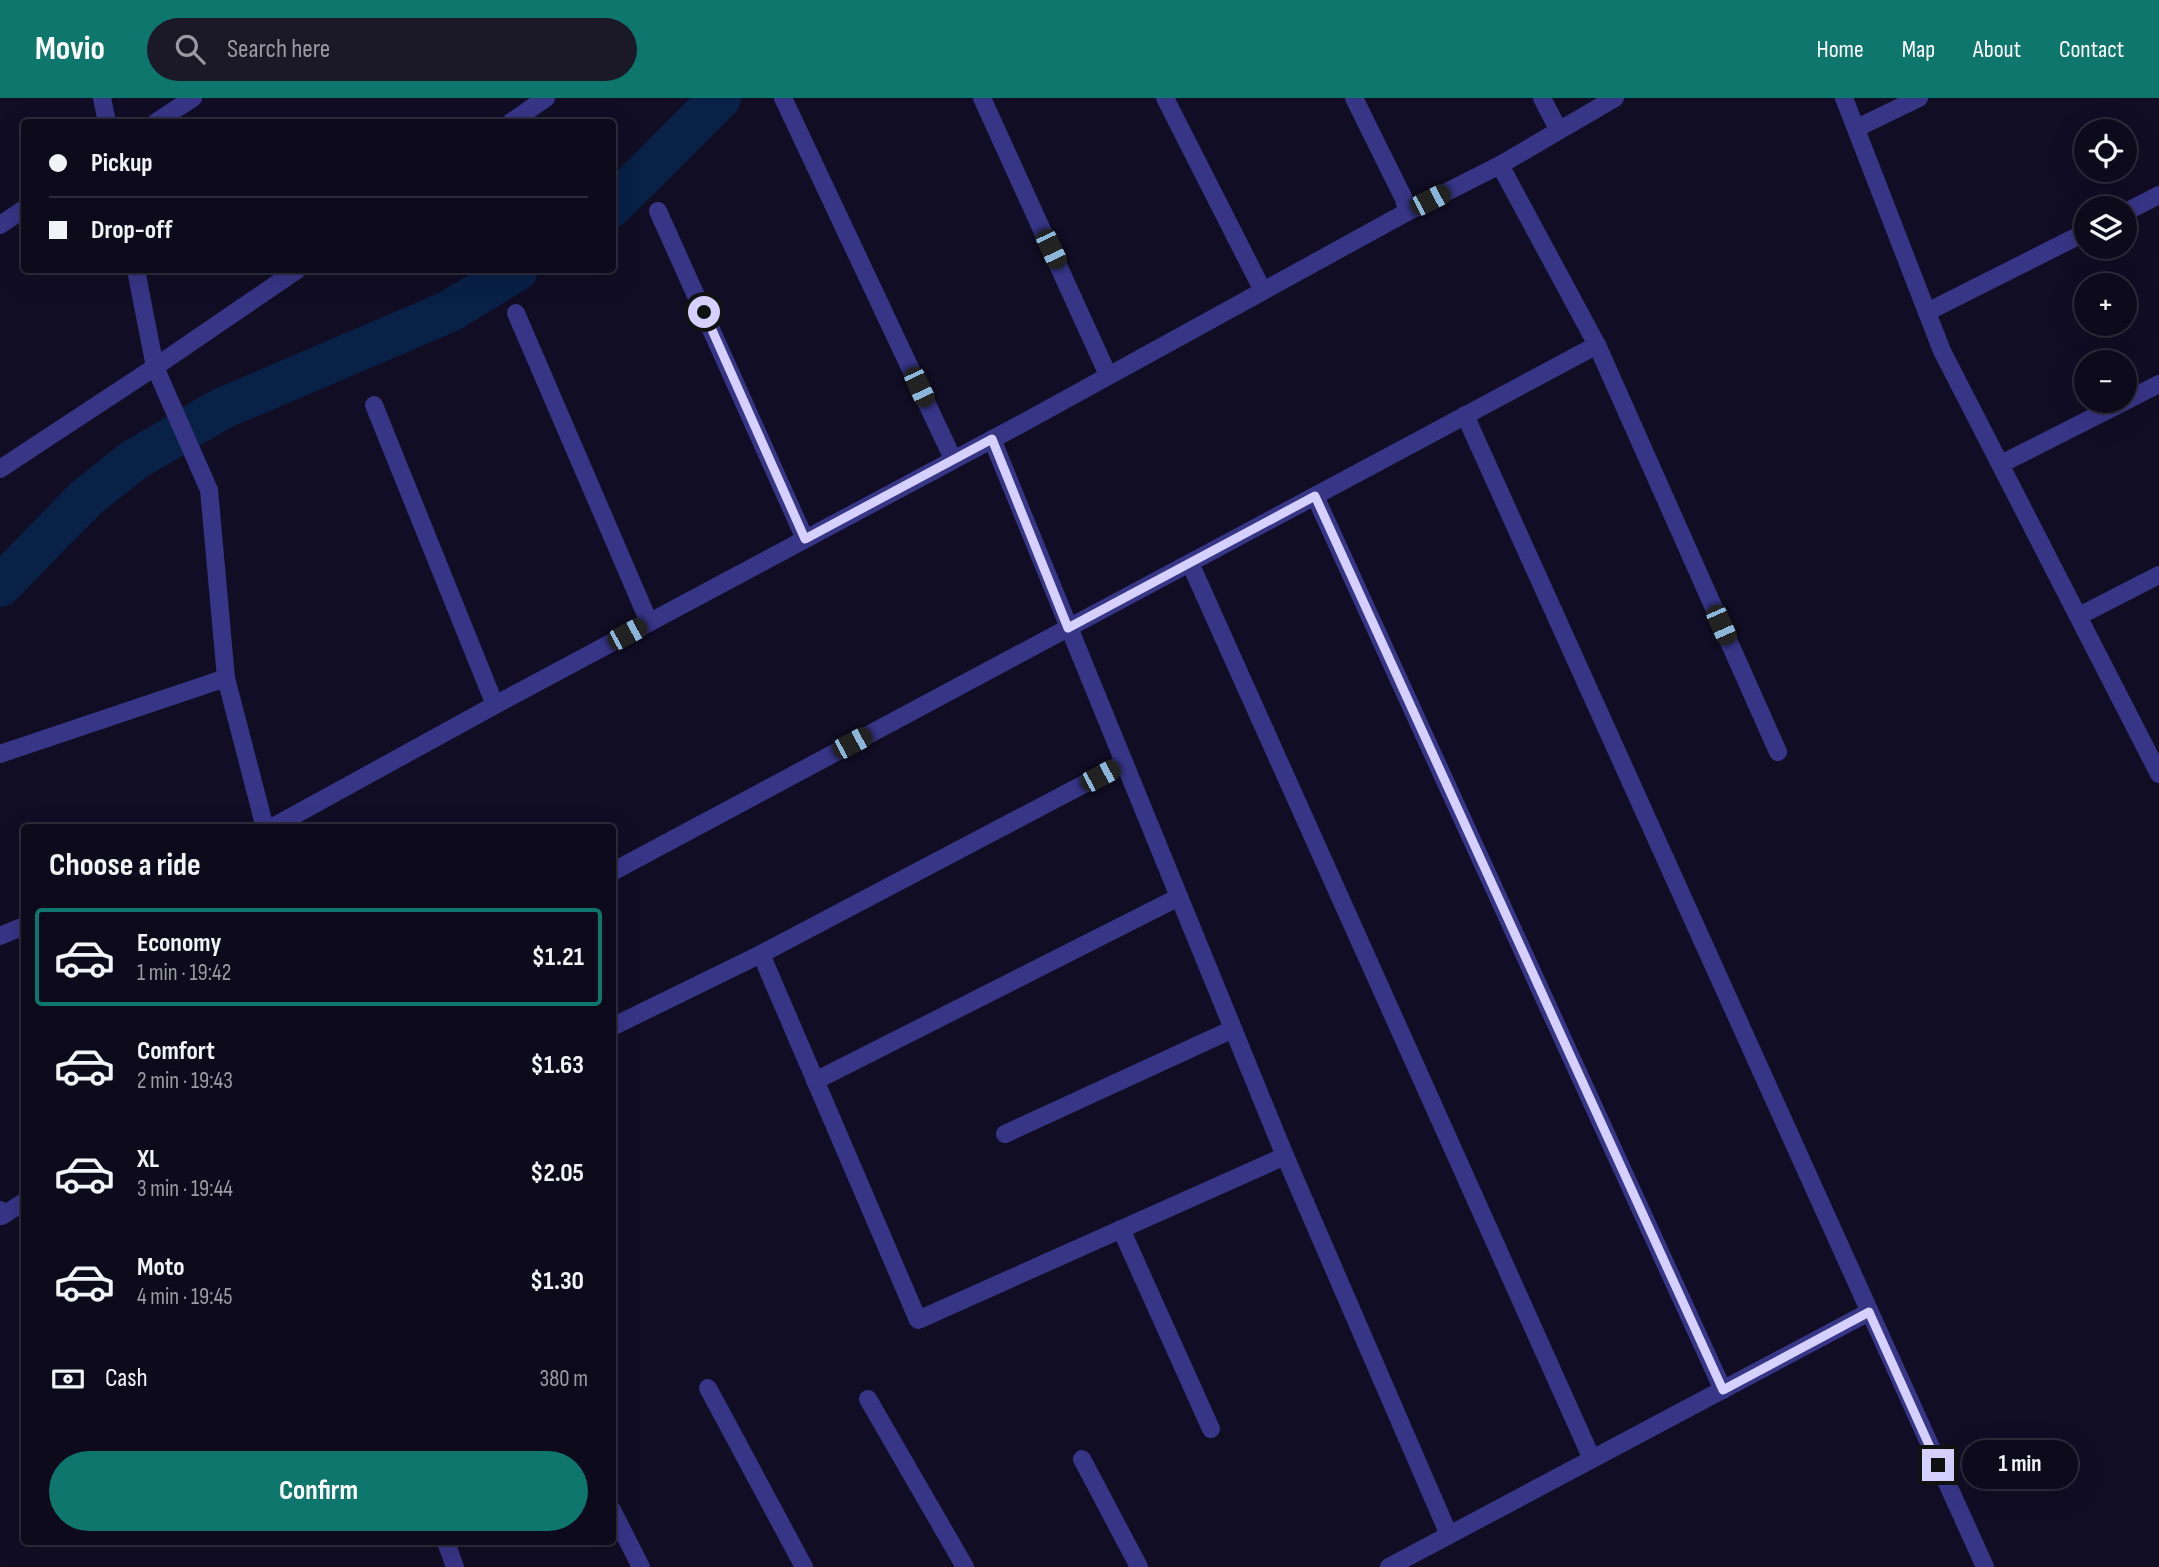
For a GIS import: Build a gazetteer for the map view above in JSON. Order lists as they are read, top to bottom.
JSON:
{
  "page": {
    "header": "Movio",
    "search": "Search here",
    "nav": [
      "Home",
      "Map",
      "About",
      "Contact"
    ],
    "map_buttons": ["+", "−"],
    "banner": ["Pickup", "Drop-off"],
    "heading": "Choose a ride",
    "list": [
      {
        "name": "Economy",
        "note": "1 min · 19:42",
        "value": "$1.21"
      },
      {
        "name": "Comfort",
        "note": "2 min · 19:43",
        "value": "$1.63"
      },
      {
        "name": "XL",
        "note": "3 min · 19:44",
        "value": "$2.05"
      },
      {
        "name": "Moto",
        "note": "4 min · 19:45",
        "value": "$1.30"
      }
    ],
    "pay": ["Cash", "380 m"],
    "buttons": "Confirm",
    "bubble": "1 min"
  }
}
